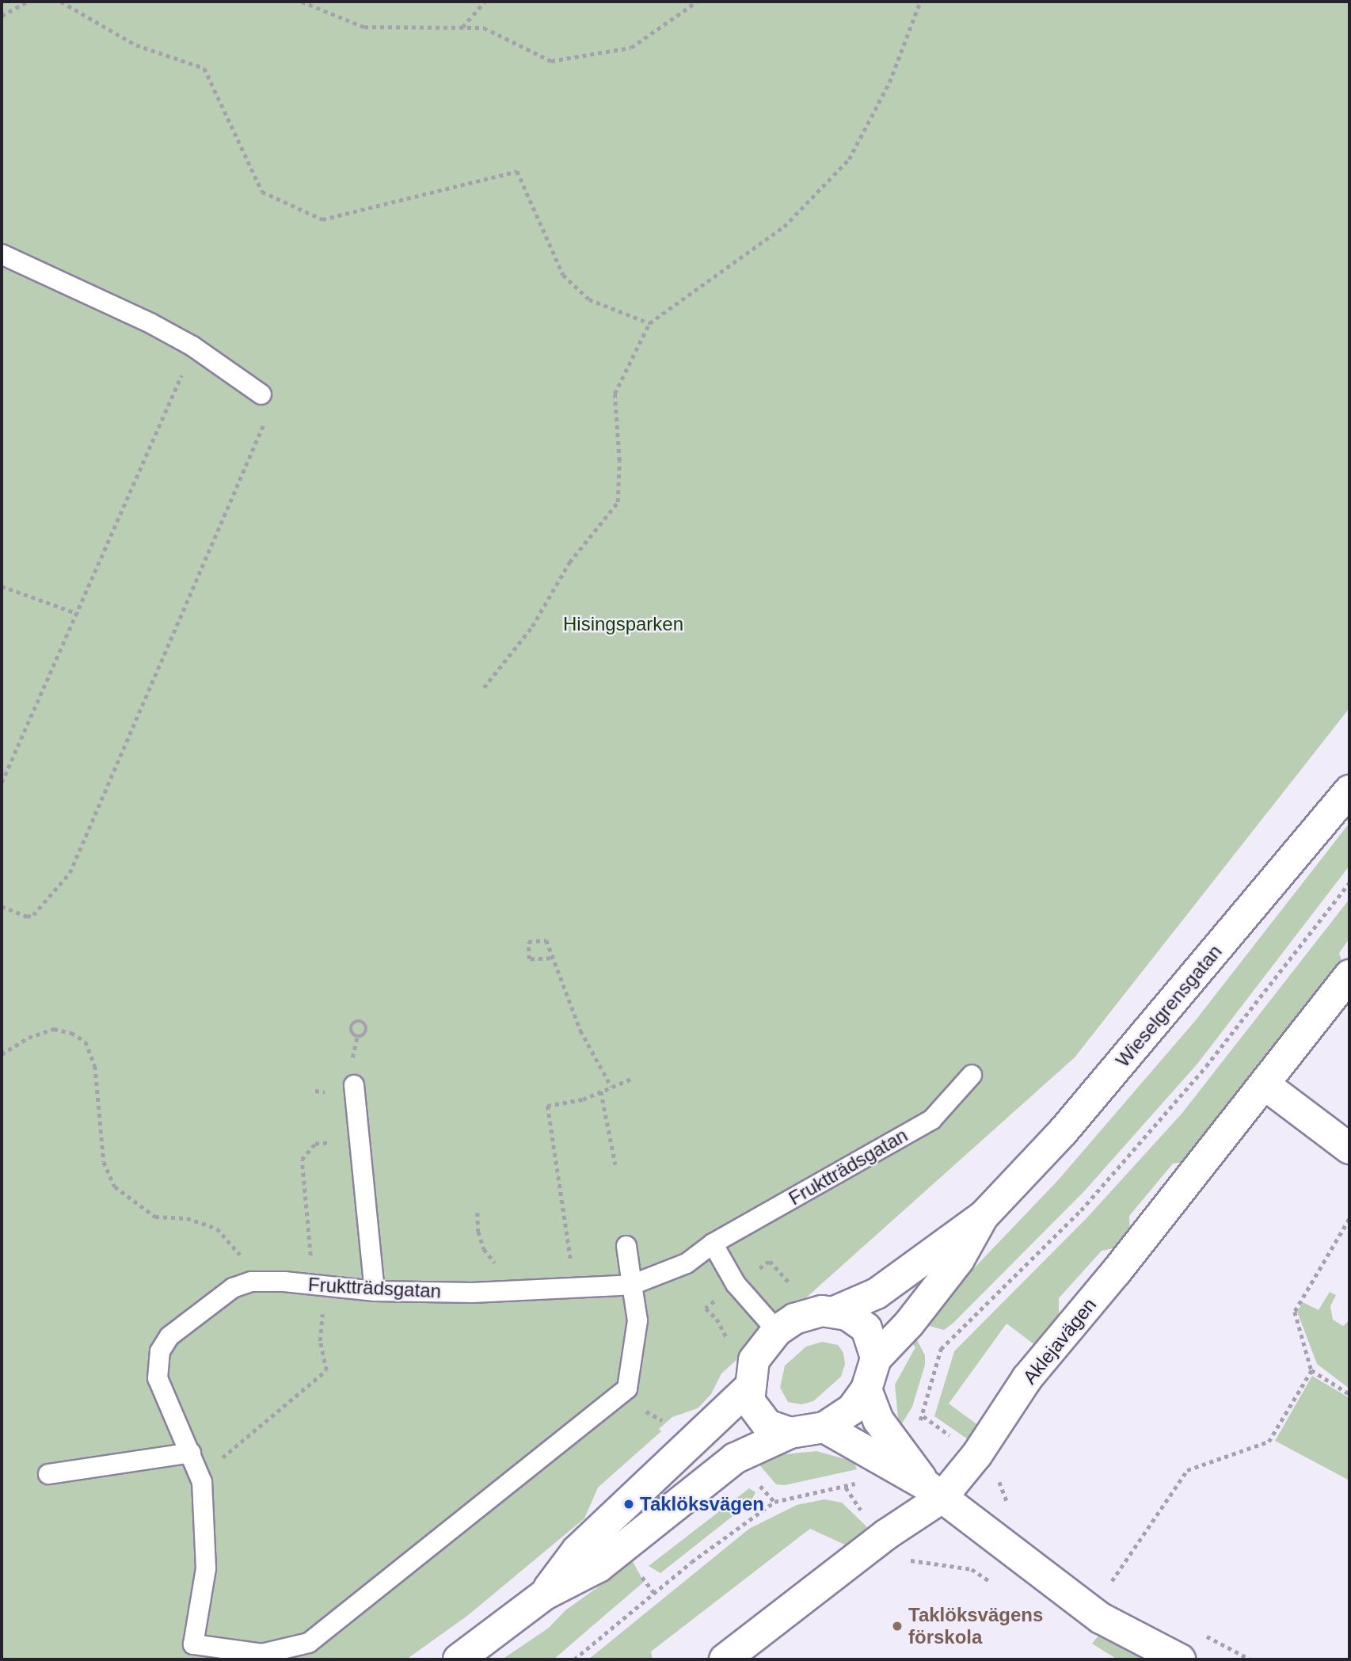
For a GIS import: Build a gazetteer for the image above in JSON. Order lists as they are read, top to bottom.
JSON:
{
  "streets": {
    "street": ["Wieselgrensgatan", "Aklejavägen"],
    "lane": ["Fruktträdsgatan"]
  },
  "parks": ["Hisingsparken"],
  "places": ["Taklöksvägen", "Taklöksvägens förskola"]
}
